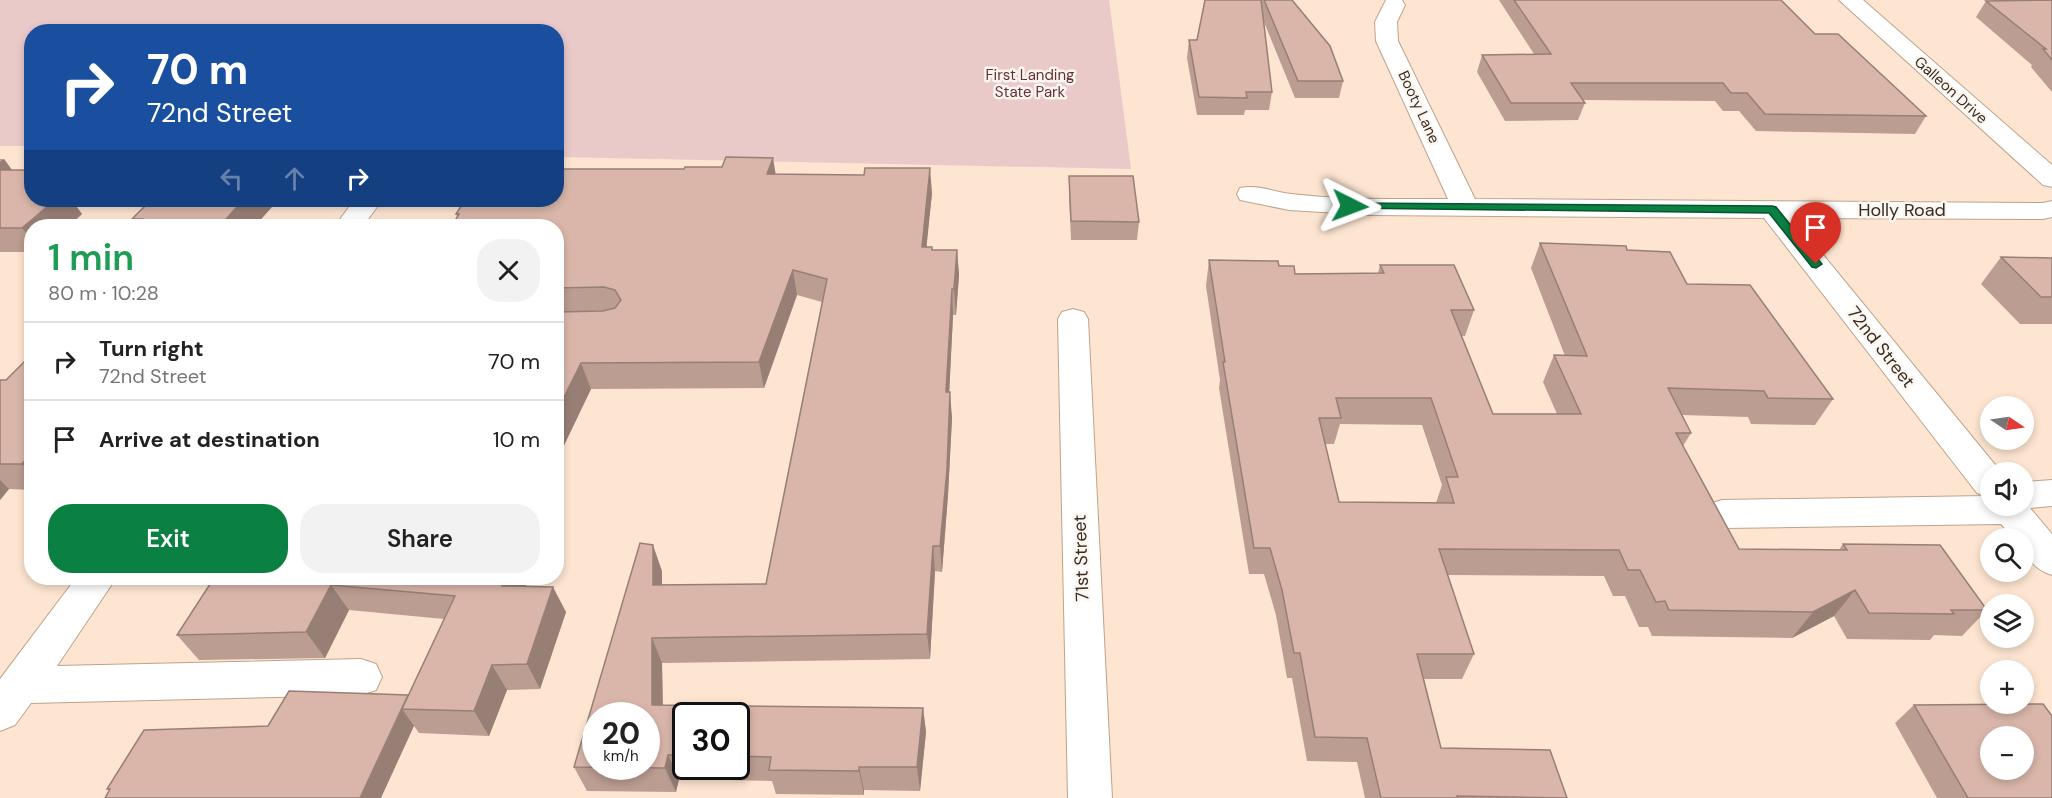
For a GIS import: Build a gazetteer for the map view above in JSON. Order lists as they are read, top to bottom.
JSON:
{
  "streets": {
    "street": [
      "Galleon Drive",
      "Booty Lane",
      "Holly Road",
      "72nd Street",
      "71st Street"
    ]
  },
  "crossings": [
    ["Booty Lane", "Holly Road"],
    ["Holly Road", "72nd Street"]
  ],
  "parks": ["First Landing State Park"],
  "north": "right",
  "page": {
    "turn": ["70 m", "72nd Street"],
    "heading": ["1 min", "80 m · 10:28"],
    "list": [
      {
        "name": "Turn right",
        "note": "72nd Street",
        "value": "70 m"
      },
      {
        "name": "Arrive at destination",
        "value": "10 m"
      }
    ],
    "map_buttons": ["+", "−"],
    "buttons": ["Exit", "Share"],
    "speed": "20 km/h",
    "limit": "30"
  }
}
